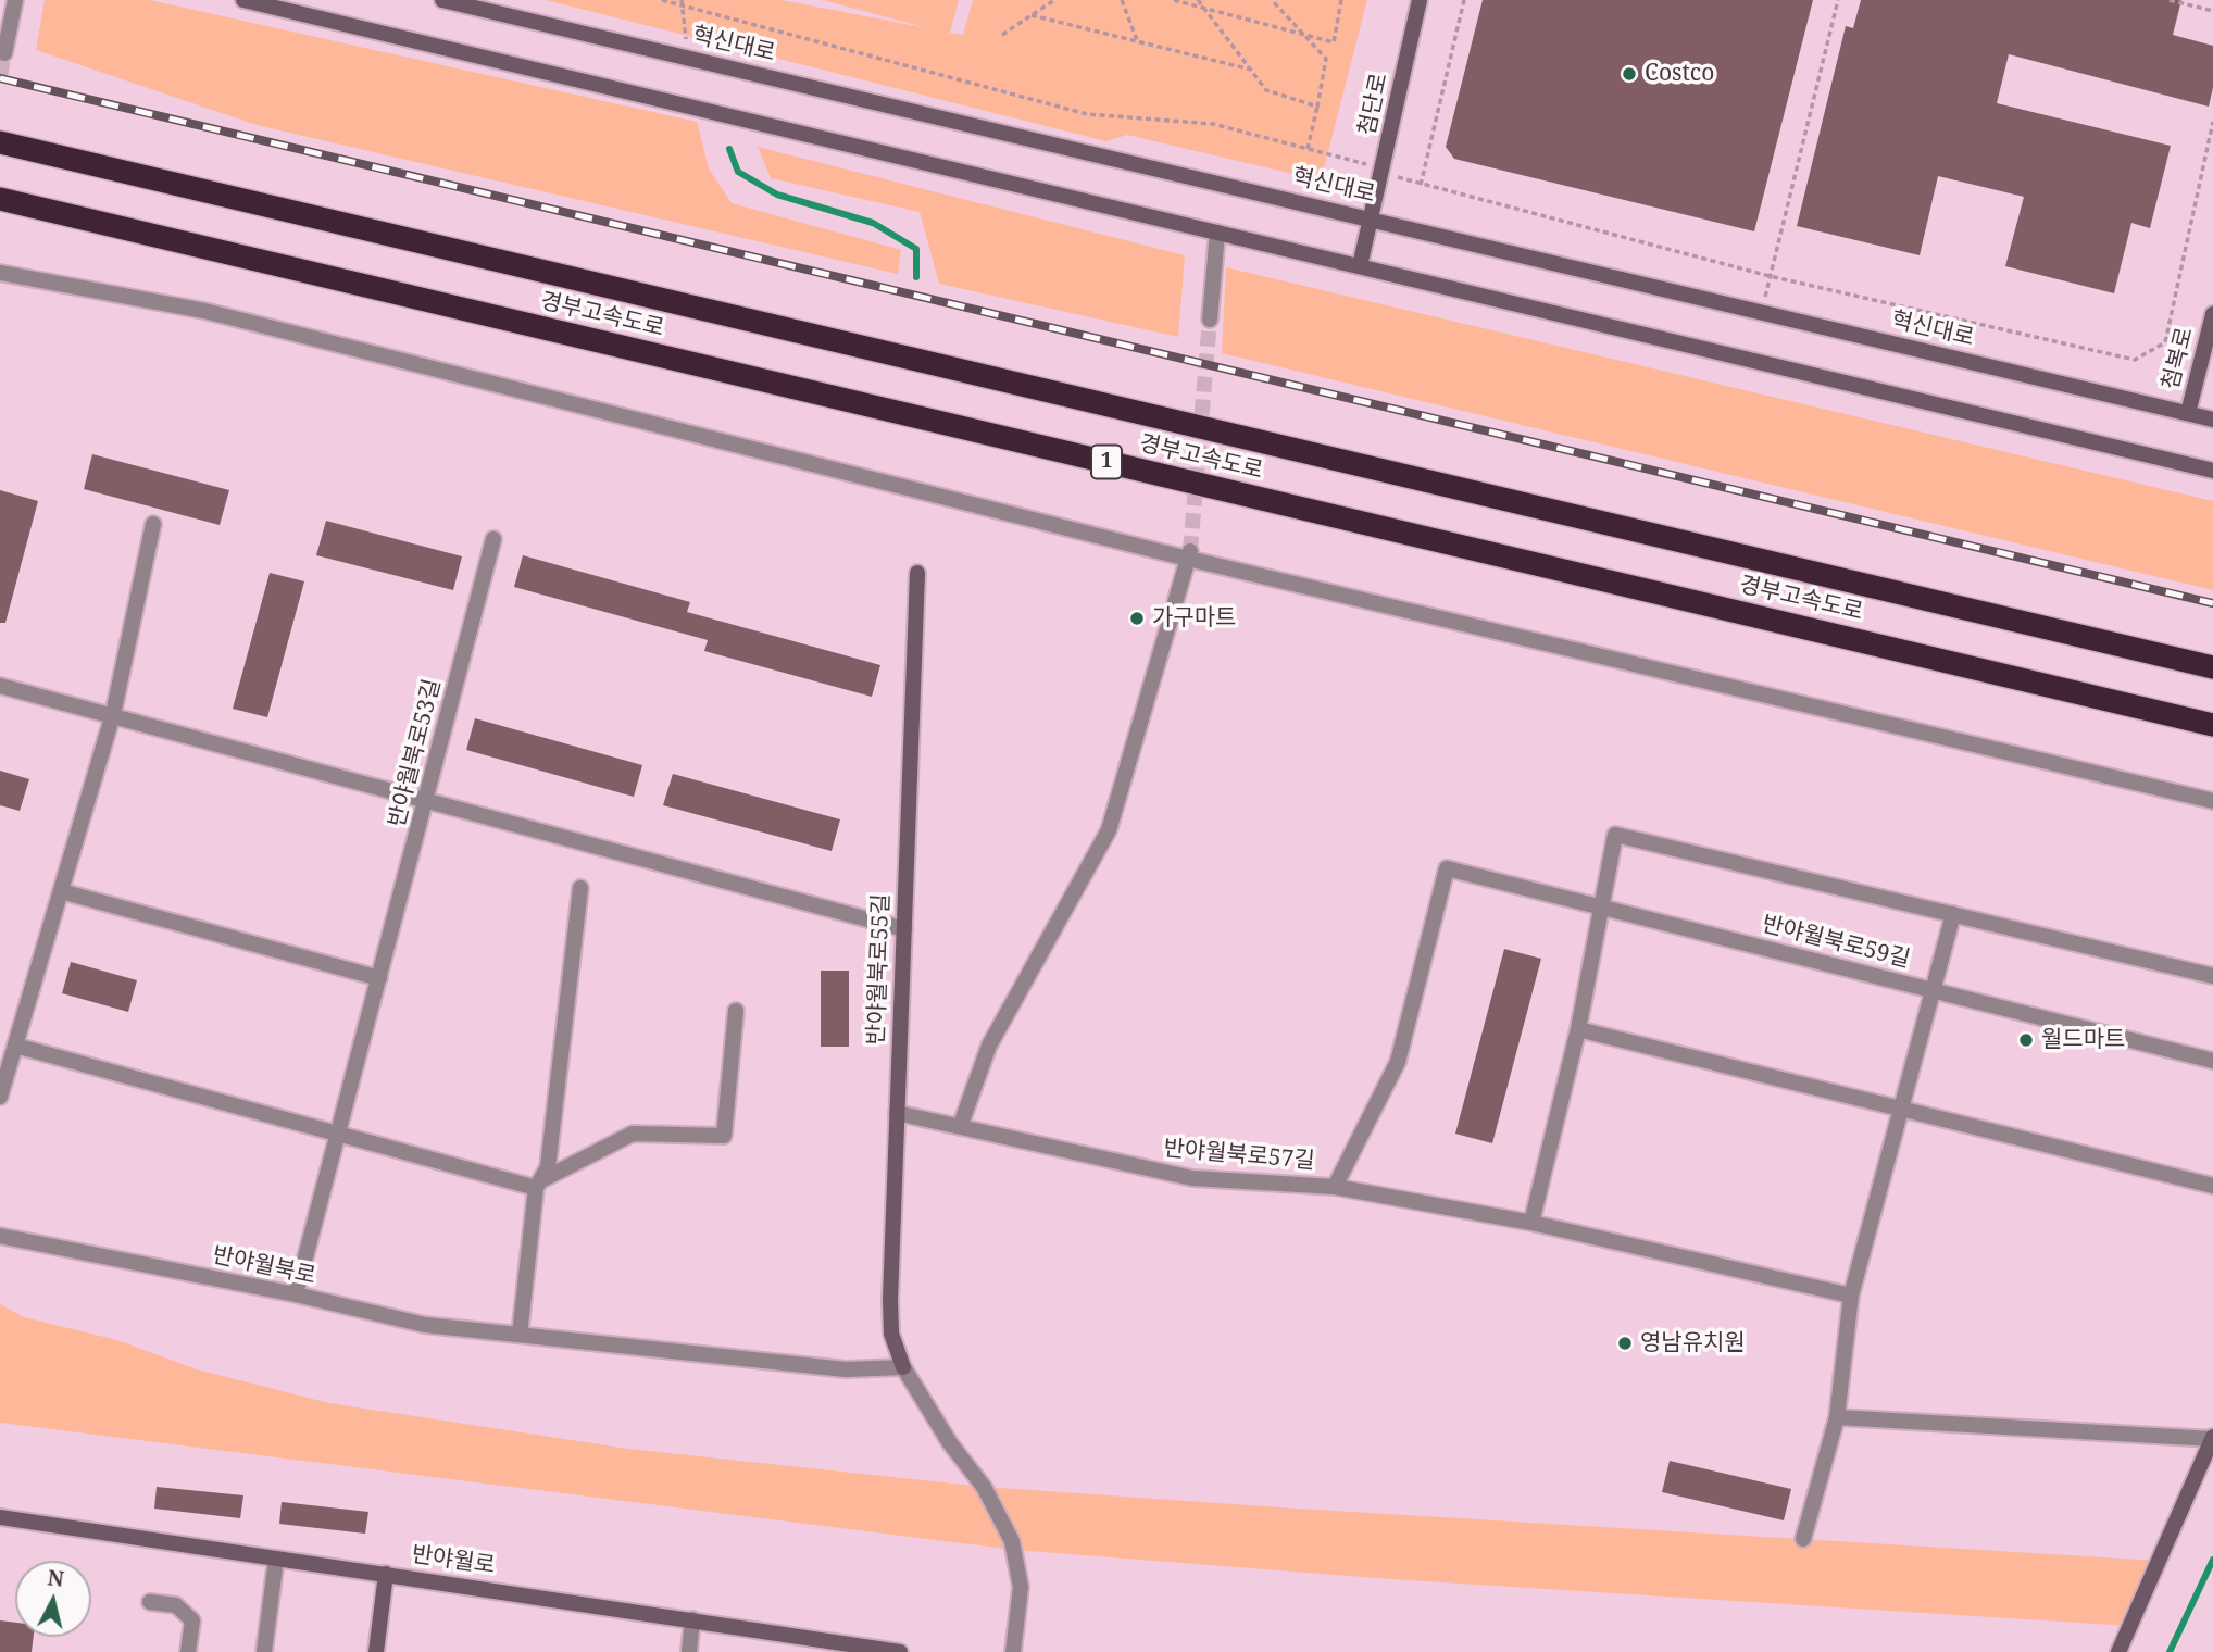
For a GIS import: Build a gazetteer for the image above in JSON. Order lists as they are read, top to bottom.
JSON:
{
  "streets": {
    "highway": ["경부고속도로", "1"],
    "main road": [
      "혁신대로",
      "첨단로",
      "첨복로",
      "반야월북로55길",
      "반야월로"
    ],
    "street": [
      "반야월북로53길",
      "반야월북로59길",
      "반야월북로57길",
      "반야월북로"
    ]
  },
  "crossings": [
    ["혁신대로", "첨단로"],
    ["혁신대로", "첨복로"],
    ["반야월북로53길", "반야월북로"],
    ["반야월북로59길", "반야월북로57길"],
    ["반야월북로55길", "반야월북로57길"],
    ["반야월북로55길", "반야월북로"]
  ],
  "places": [
    "Costco",
    "가구마트",
    "월드마트",
    "영남유치원"
  ],
  "north": "top"
}
